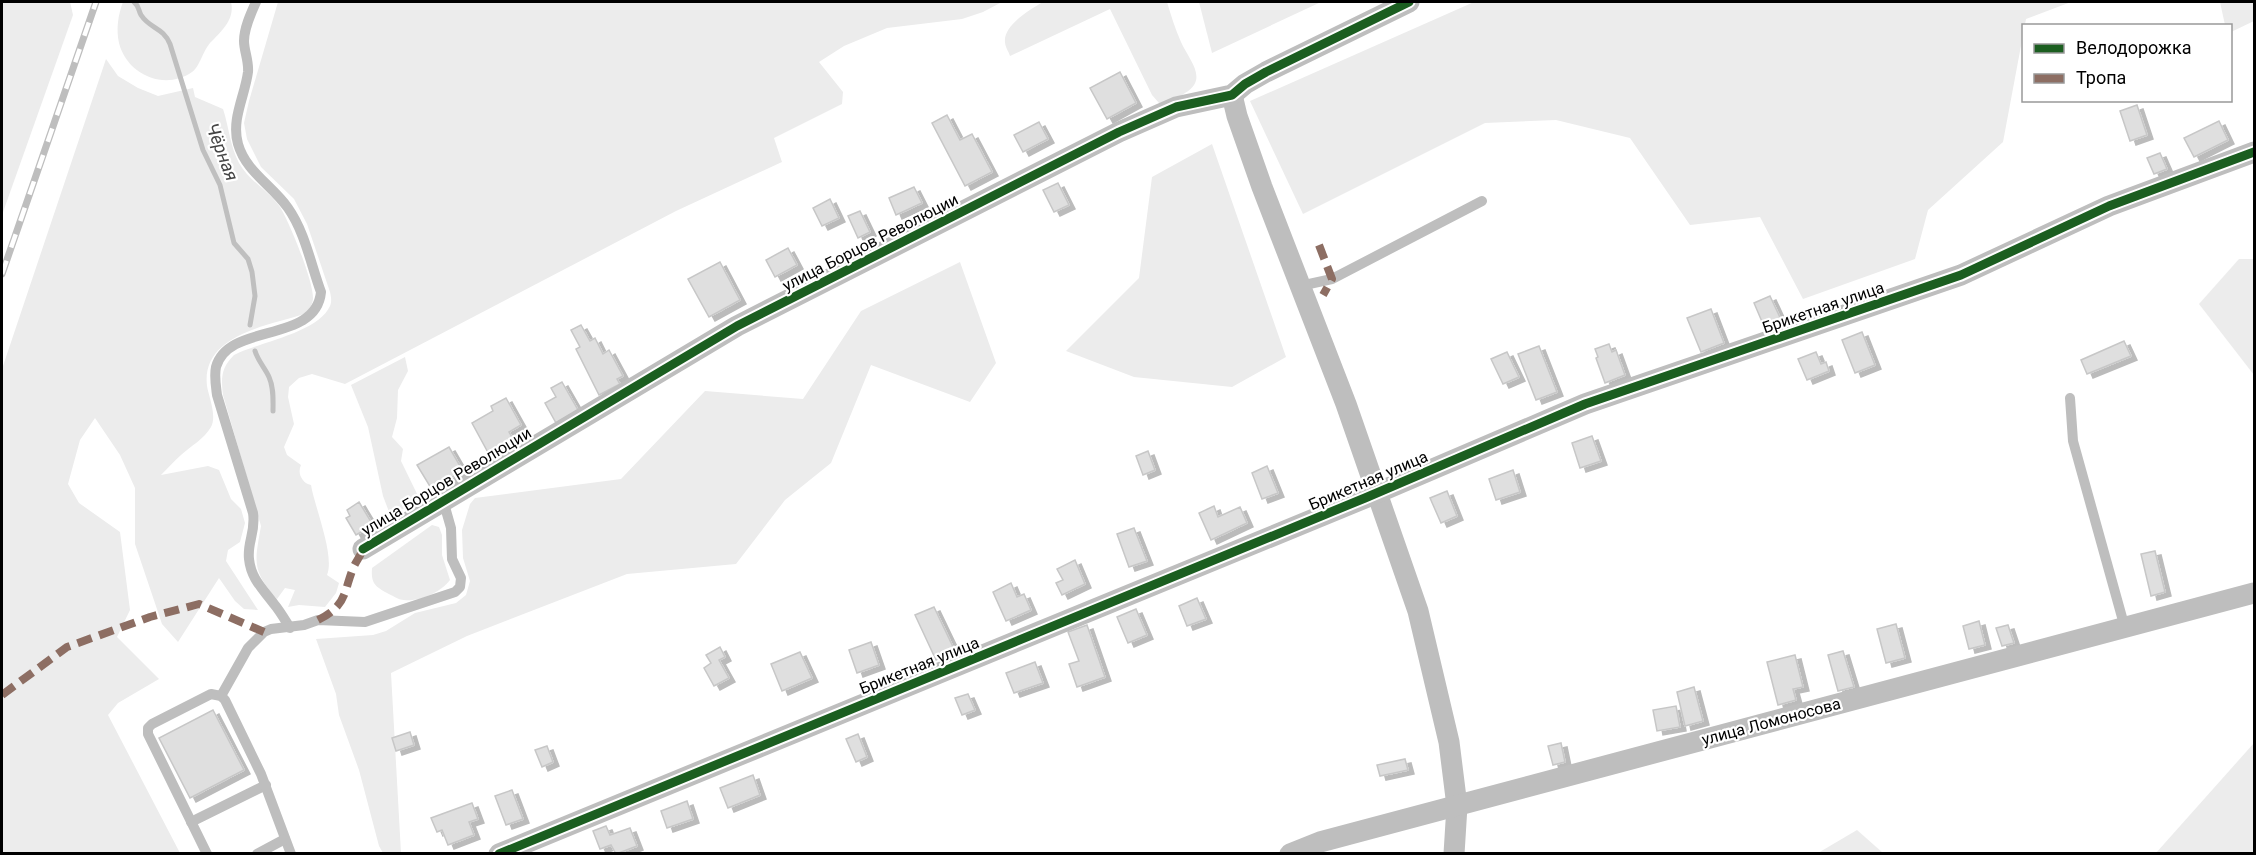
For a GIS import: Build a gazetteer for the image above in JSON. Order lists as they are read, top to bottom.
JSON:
{
  "streets": {
    "street": ["улица Борцов Революции", "Брикетная улица", "улица Ломоносова"]
  },
  "water": ["Чёрная"],
  "legend": ["Велодорожка", "Тропа"]
}
